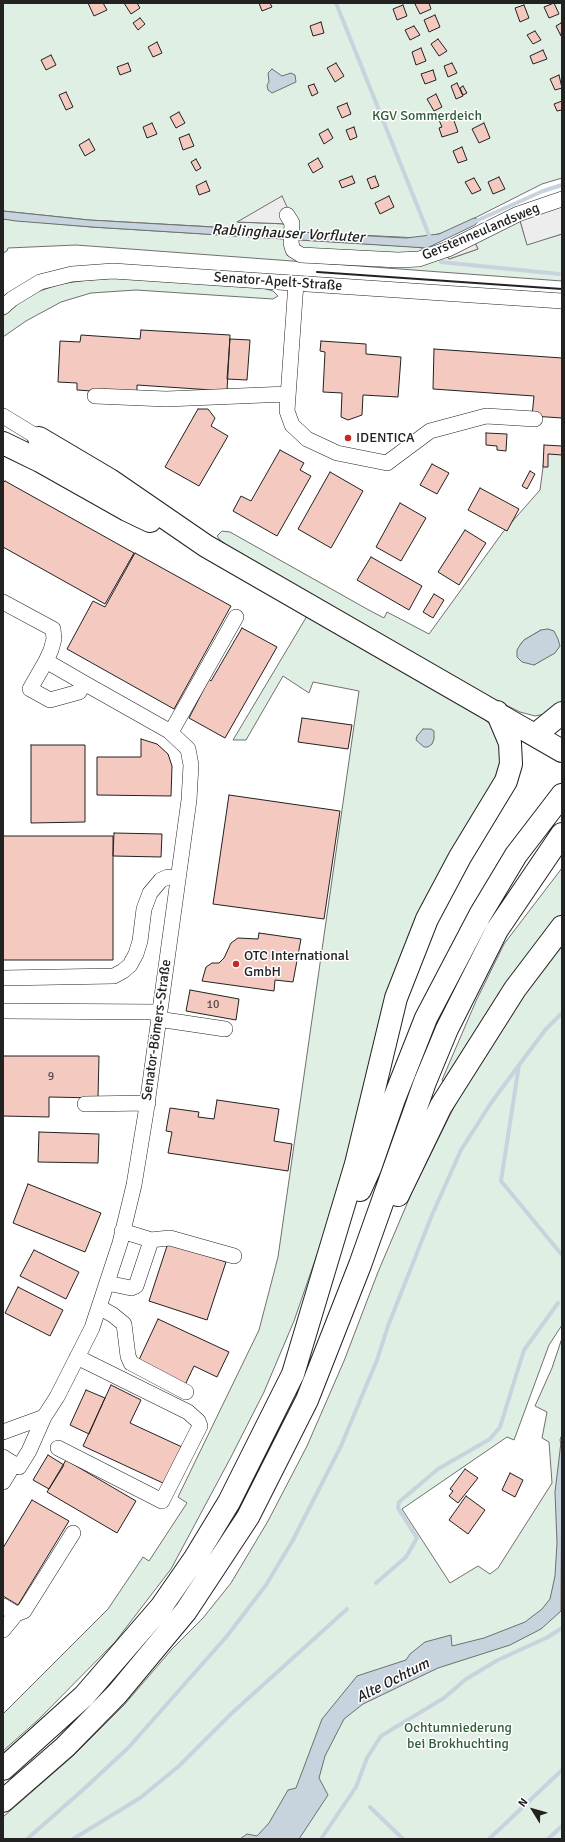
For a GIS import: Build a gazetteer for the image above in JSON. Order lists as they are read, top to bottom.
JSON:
{
  "streets": {
    "street": ["Gerstenneulandsweg", "Senator-Apelt-Straße", "Senator-Bömers-Straße"]
  },
  "water": ["Rablinghauser Vorfluter", "Alte Ochtum"],
  "parks": ["KGV Sommerdeich", "Ochtumniederung bei Brokhuchting"],
  "places": ["IDENTICA", "OTC International GmbH"],
  "house_numbers": ["10", "9"],
  "north": "top left"
}
